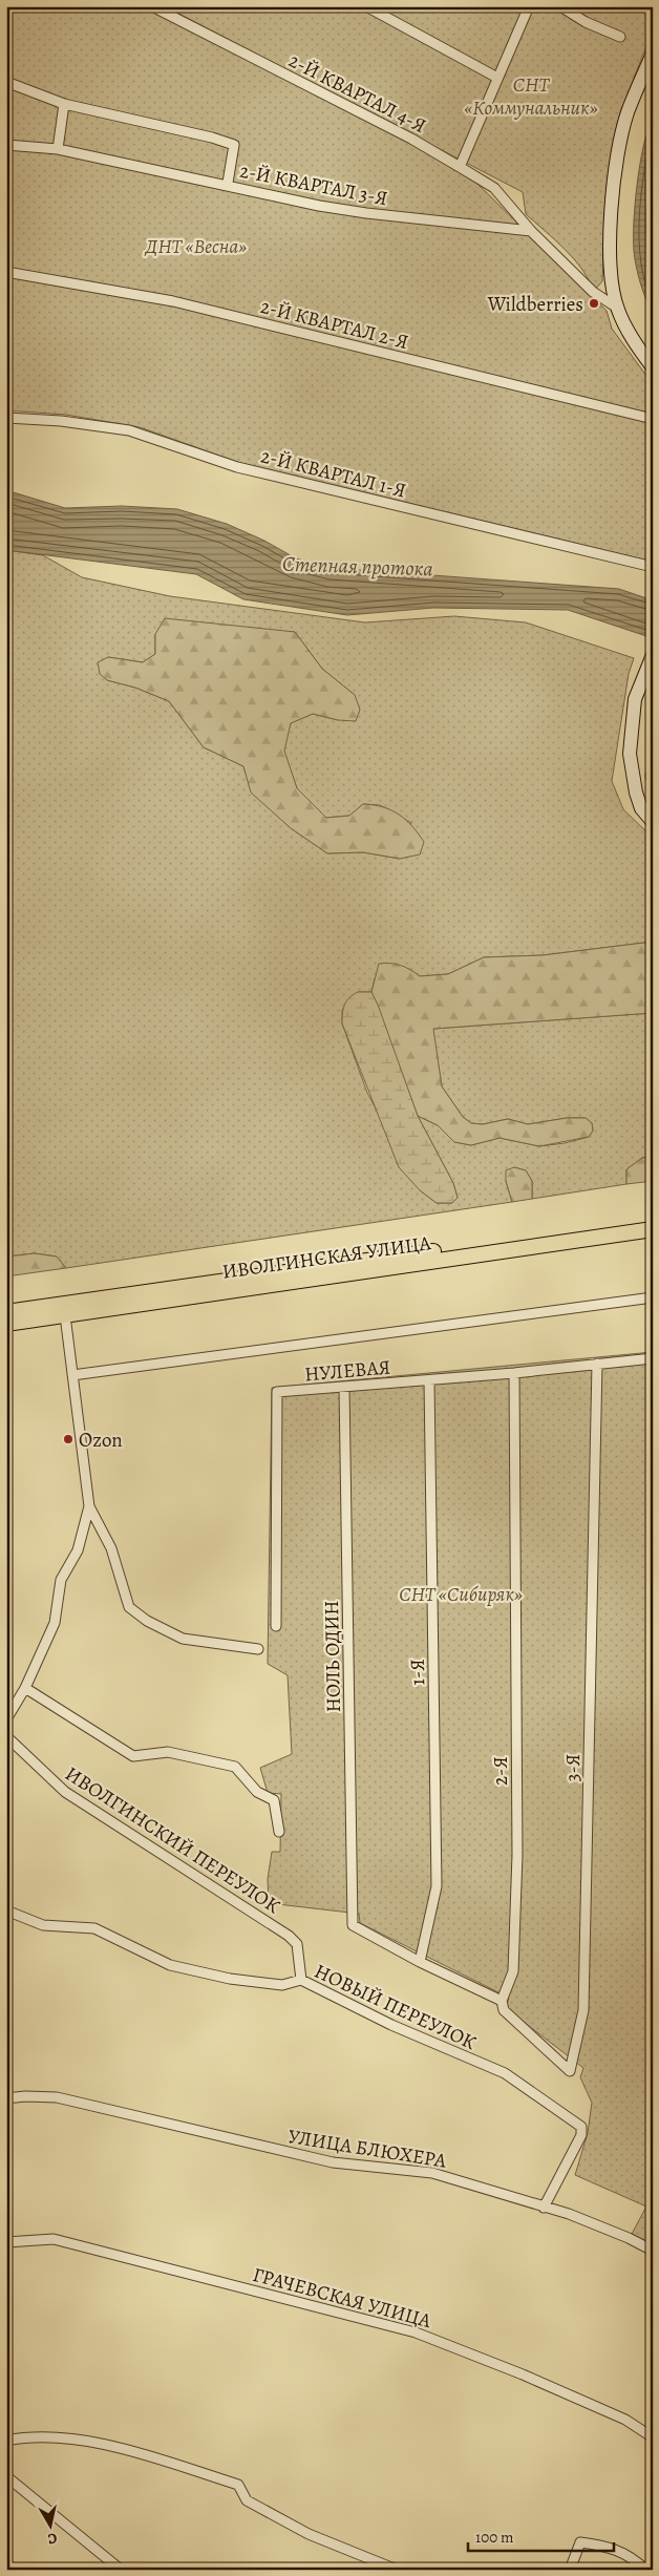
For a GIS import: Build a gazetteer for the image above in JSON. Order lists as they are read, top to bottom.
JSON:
{
  "streets": {
    "main road": ["ИВОЛГИНСКАЯ УЛИЦА"],
    "street": [
      "2-Й КВАРТАЛ 4-Я",
      "2-Й КВАРТАЛ 3-Я",
      "2-Й КВАРТАЛ 2-Я",
      "2-Й КВАРТАЛ 1-Я",
      "НУЛЕВАЯ",
      "НОЛЬ ОДИН",
      "1-Я",
      "3-Я",
      "2-Я",
      "ИВОЛГИНСКИЙ ПЕРЕУЛОК",
      "НОВЫЙ ПЕРЕУЛОК",
      "УЛИЦА БЛЮХЕРА",
      "ГРАЧЕВСКАЯ УЛИЦА"
    ]
  },
  "crossings": [
    ["2-Й КВАРТАЛ 4-Я", "2-Й КВАРТАЛ 3-Я"],
    ["НУЛЕВАЯ", "НОЛЬ ОДИН"],
    ["НУЛЕВАЯ", "1-Я"],
    ["НУЛЕВАЯ", "3-Я"],
    ["НУЛЕВАЯ", "2-Я"],
    ["НОЛЬ ОДИН", "1-Я"],
    ["3-Я", "2-Я"],
    ["ИВОЛГИНСКИЙ ПЕРЕУЛОК", "НОВЫЙ ПЕРЕУЛОК"],
    ["НОВЫЙ ПЕРЕУЛОК", "УЛИЦА БЛЮХЕРА"]
  ],
  "water": ["Степная протока"],
  "parks": ["СНТ «Коммунальник»", "ДНТ «Весна»", "СНТ «Сибиряк»"],
  "places": ["Wildberries", "Ozon"],
  "scale_bar": "100 m",
  "north": "bottom"
}
